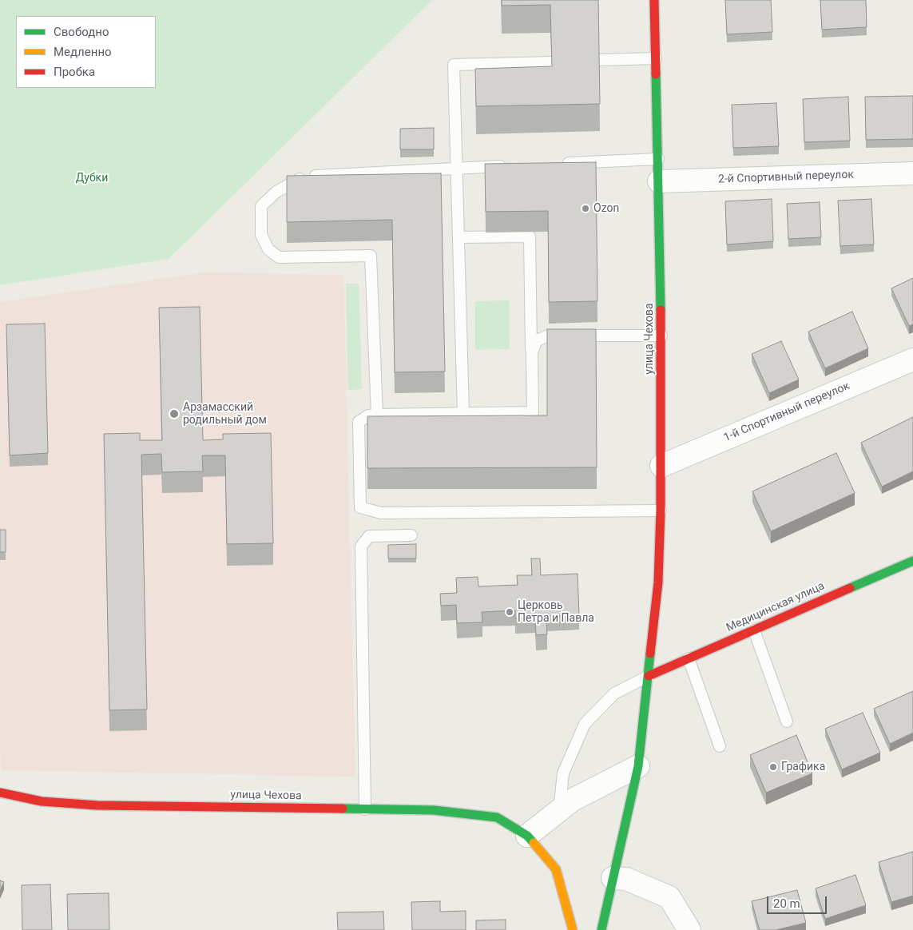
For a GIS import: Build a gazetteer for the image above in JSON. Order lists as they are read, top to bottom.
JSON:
{
  "streets": {
    "street": [
      "2-й Спортивный переулок",
      "улица Чехова",
      "1-й Спортивный переулок",
      "Медицинская улица"
    ]
  },
  "crossings": [
    ["2-й Спортивный переулок", "улица Чехова"],
    ["улица Чехова", "1-й Спортивный переулок"],
    ["улица Чехова", "Медицинская улица"]
  ],
  "parks": ["Дубки"],
  "places": [
    "Ozon",
    "Арзамасский родильный дом",
    "Церковь Петра и Павла",
    "Графика"
  ],
  "legend": ["Свободно", "Медленно", "Пробка"],
  "scale_bar": "20 m"
}
